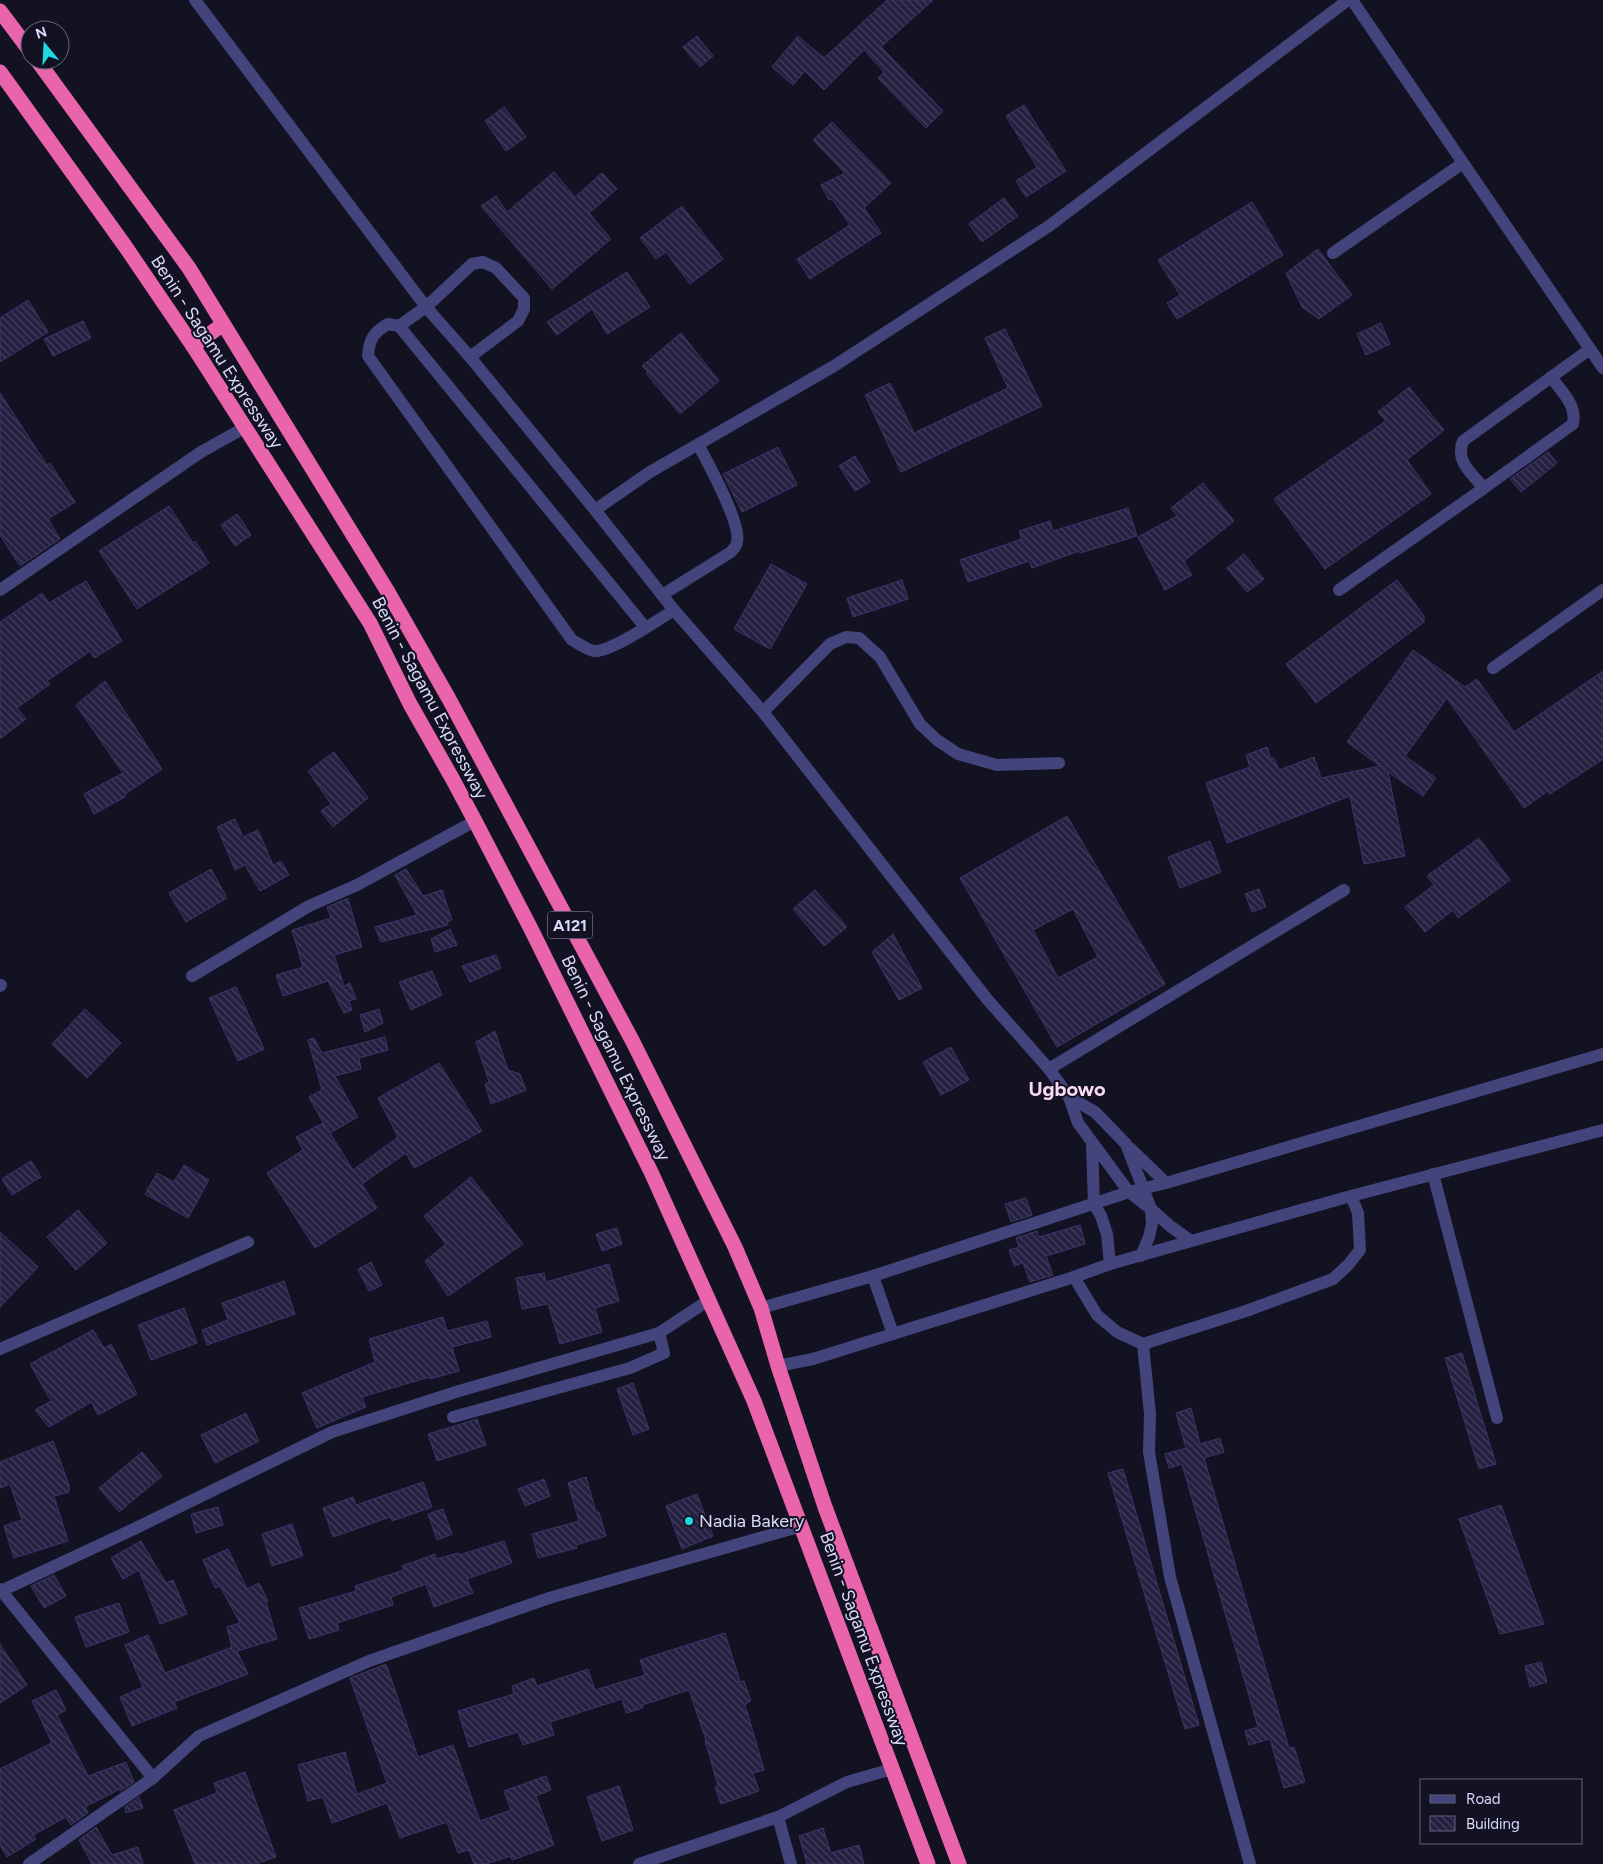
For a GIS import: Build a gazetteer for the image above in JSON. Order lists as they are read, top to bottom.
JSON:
{
  "streets": {
    "highway": ["Benin - Sagamu Expressway", "A121"]
  },
  "districts": ["Ugbowo"],
  "places": ["Nadia Bakery"],
  "legend": ["Road", "Building"],
  "north": "top"
}
